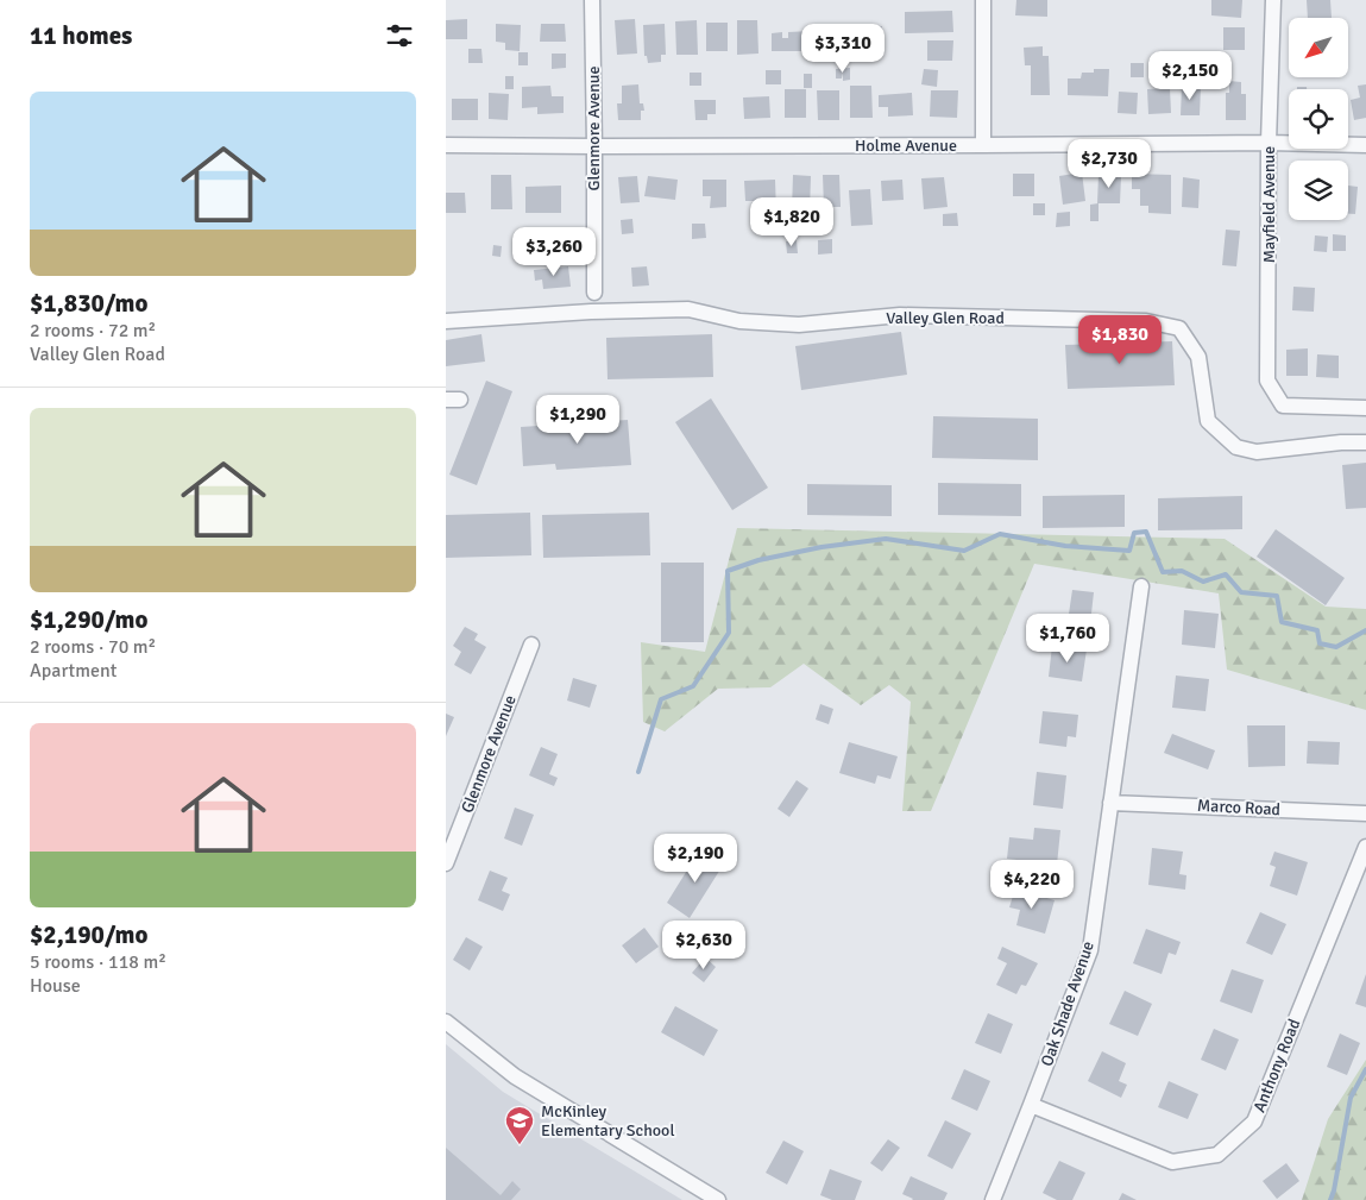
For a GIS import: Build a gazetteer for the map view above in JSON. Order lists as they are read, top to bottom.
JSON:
{
  "streets": {
    "street": [
      "Glenmore Avenue",
      "Holme Avenue",
      "Mayfield Avenue",
      "Valley Glen Road",
      "Marco Road",
      "Oak Shade Avenue",
      "Anthony Road"
    ]
  },
  "crossings": [
    ["Glenmore Avenue", "Holme Avenue"],
    ["Holme Avenue", "Mayfield Avenue"],
    ["Marco Road", "Oak Shade Avenue"],
    ["Oak Shade Avenue", "Anthony Road"]
  ],
  "places": {
    "school or university": ["McKinley Elementary School"]
  },
  "north": "bottom left",
  "page": {
    "heading": "11 homes",
    "price": [
      "$3,310",
      "$2,150",
      "$2,730",
      "$1,820",
      "$3,260",
      "$1,830",
      "$1,290",
      "$1,760",
      "$2,190",
      "$4,220",
      "$2,630"
    ],
    "list": [
      {
        "name": "$1,830/mo",
        "note": "2 rooms · 72 m² · Valley Glen Road"
      },
      {
        "name": "$1,290/mo",
        "note": "2 rooms · 70 m² · Apartment"
      },
      {
        "name": "$2,190/mo",
        "note": "5 rooms · 118 m² · House"
      }
    ]
  }
}
